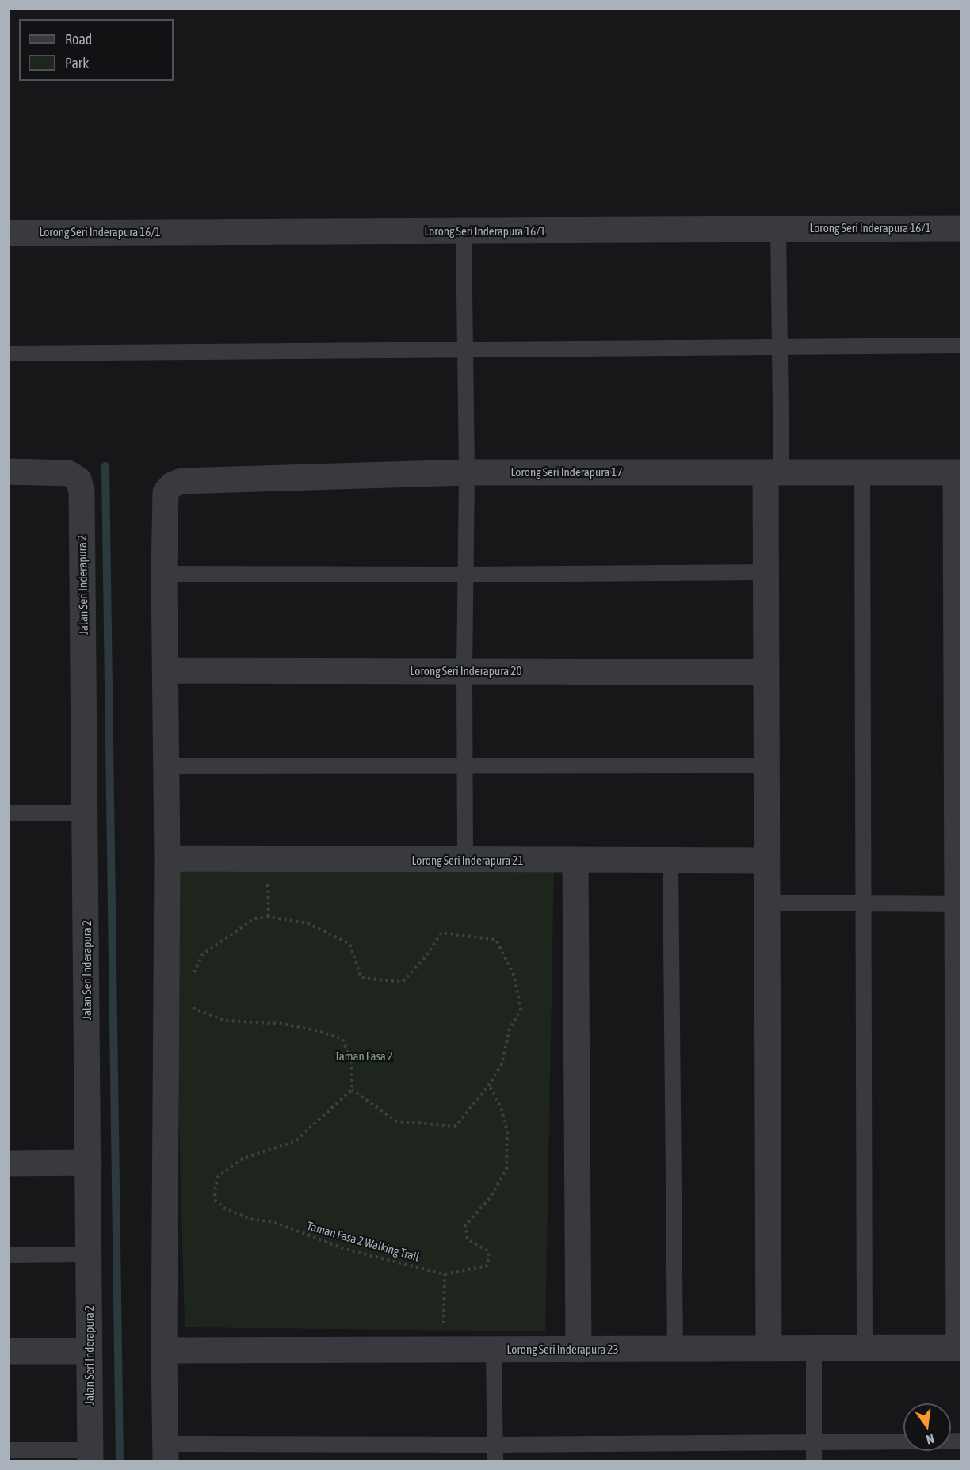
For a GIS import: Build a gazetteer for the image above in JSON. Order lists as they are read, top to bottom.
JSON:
{
  "streets": {
    "street": [
      "Lorong Seri Inderapura 16/1",
      "Lorong Seri Inderapura 17",
      "Jalan Seri Inderapura 2",
      "Lorong Seri Inderapura 20",
      "Lorong Seri Inderapura 21",
      "Lorong Seri Inderapura 23"
    ],
    "path": ["Taman Fasa 2 Walking Trail"]
  },
  "parks": ["Taman Fasa 2"],
  "legend": ["Road", "Park"],
  "north": "bottom"
}
